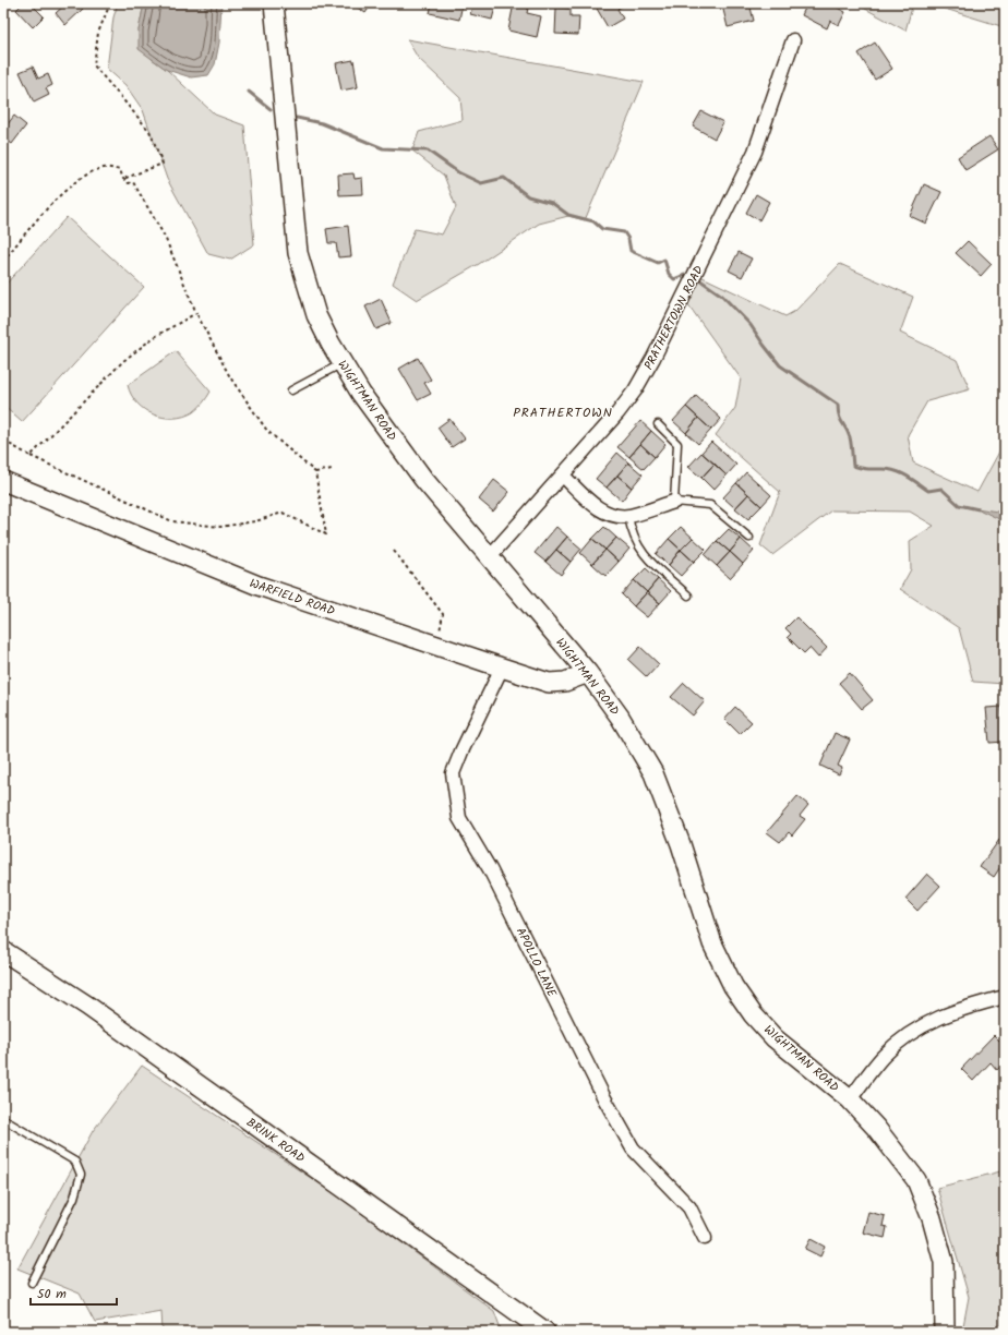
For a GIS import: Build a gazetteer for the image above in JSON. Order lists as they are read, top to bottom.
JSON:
{
  "streets": {
    "main road": ["WIGHTMAN ROAD", "WARFIELD ROAD", "BRINK ROAD"],
    "street": ["PRATHERTOWN ROAD", "APOLLO LANE"]
  },
  "crossings": [
    ["PRATHERTOWN ROAD", "WIGHTMAN ROAD"],
    ["WIGHTMAN ROAD", "WARFIELD ROAD"],
    ["WARFIELD ROAD", "APOLLO LANE"]
  ],
  "districts": ["PRATHERTOWN"],
  "scale_bar": "50 m"
}
